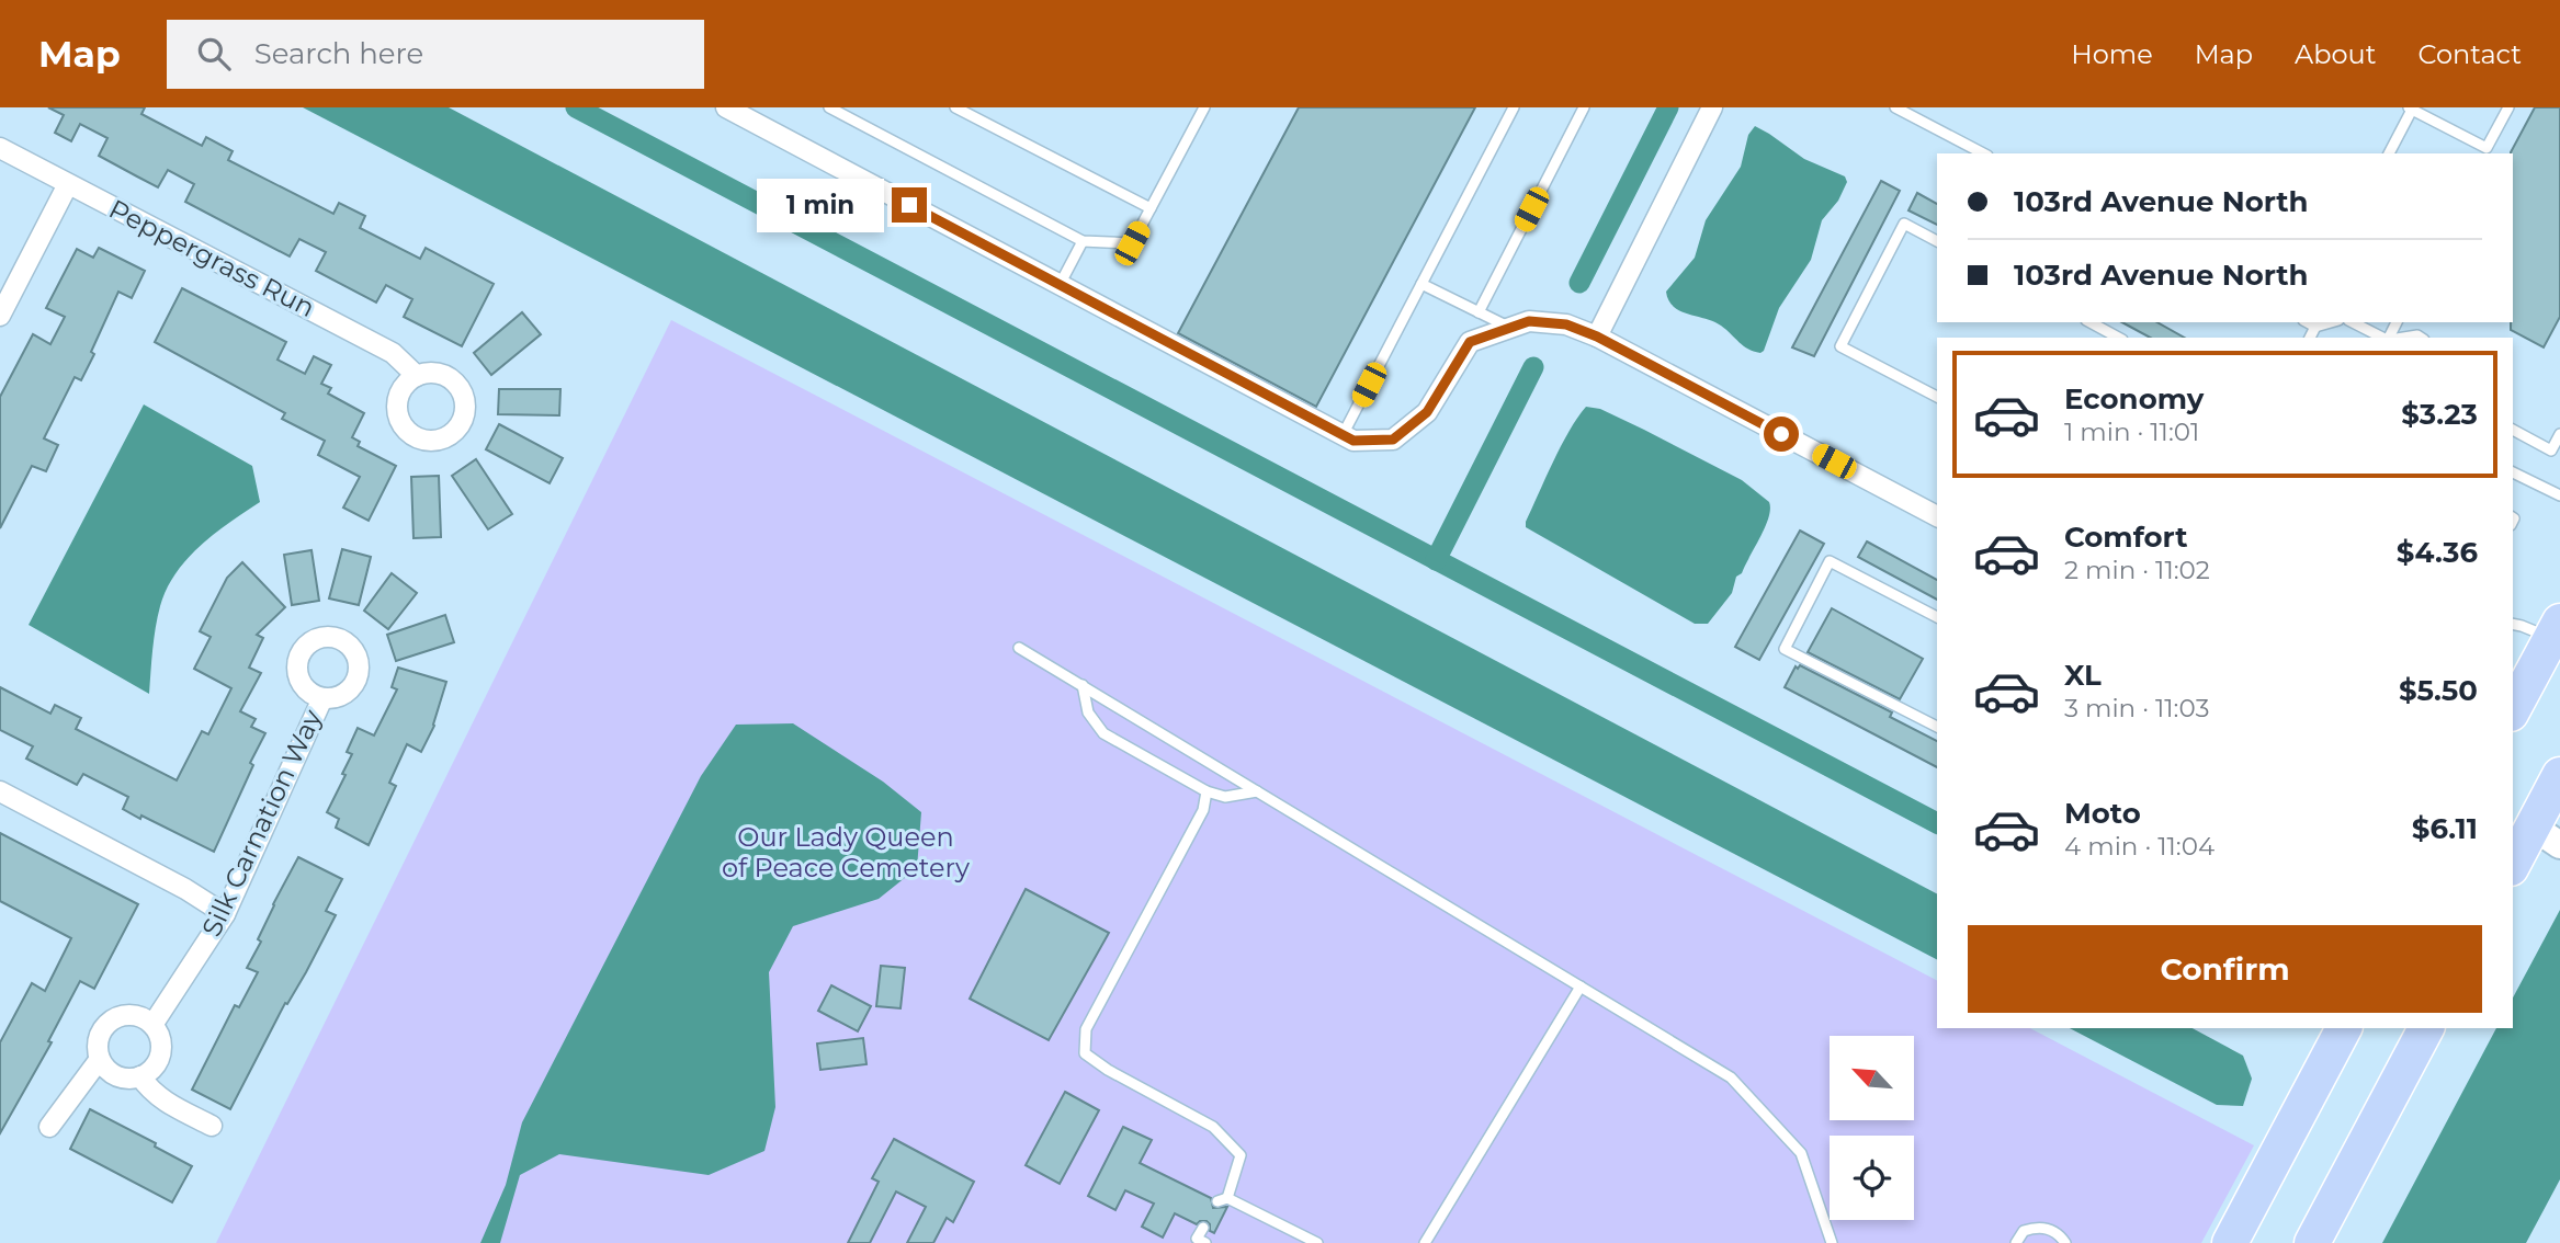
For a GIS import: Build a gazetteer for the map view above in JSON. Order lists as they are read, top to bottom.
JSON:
{
  "streets": {
    "street": ["Peppergrass Run", "Silk Carnation Way"]
  },
  "parks": ["Our Lady Queen of Peace Cemetery"],
  "north": "top left",
  "page": {
    "header": "Map",
    "search": "Search here",
    "nav": [
      "Home",
      "Map",
      "About",
      "Contact"
    ],
    "banner": ["103rd Avenue North", "103rd Avenue North"],
    "bubble": "1 min",
    "list": [
      {
        "name": "Economy",
        "note": "1 min · 11:01",
        "value": "$3.23"
      },
      {
        "name": "Comfort",
        "note": "2 min · 11:02",
        "value": "$4.36"
      },
      {
        "name": "XL",
        "note": "3 min · 11:03",
        "value": "$5.50"
      },
      {
        "name": "Moto",
        "note": "4 min · 11:04",
        "value": "$6.11"
      }
    ],
    "buttons": "Confirm"
  }
}
